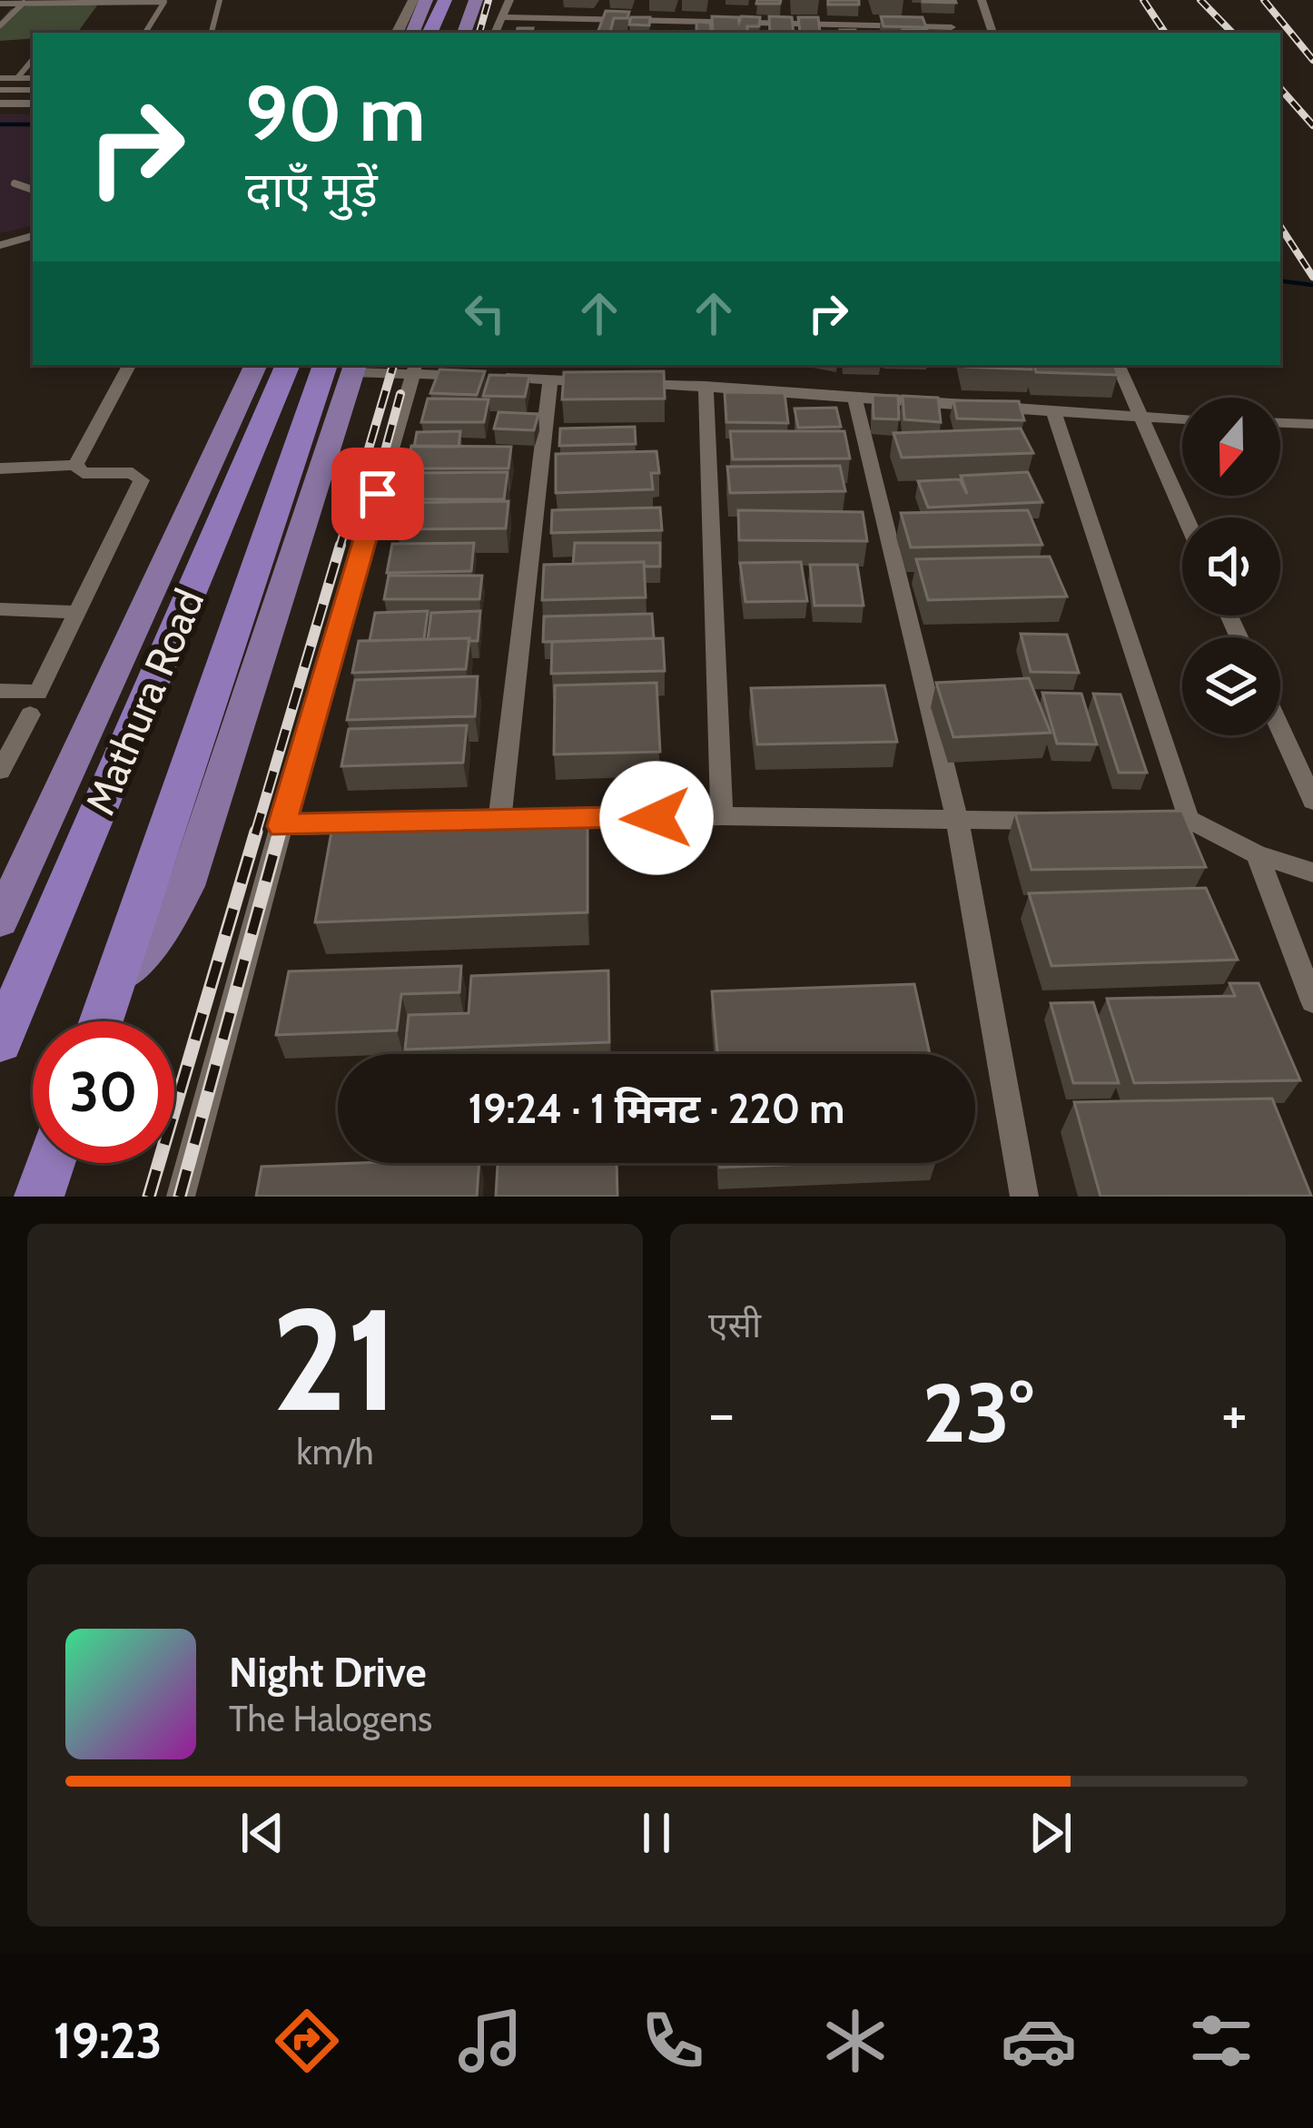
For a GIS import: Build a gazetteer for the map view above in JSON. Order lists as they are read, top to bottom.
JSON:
{
  "streets": {
    "highway": ["Mathura Road"]
  },
  "north": "bottom",
  "page": {
    "turn": ["90 m", "दाएँ मुड़ें"],
    "limit": "30",
    "trip": "19:24 · 1 मिनट · 220 m",
    "tile": [
      ["21", "km/h"],
      "एसी"
    ],
    "heat": ["−", "23°", "+"],
    "song": ["Night Drive", "The Halogens"],
    "tabs": "19:23"
  }
}
